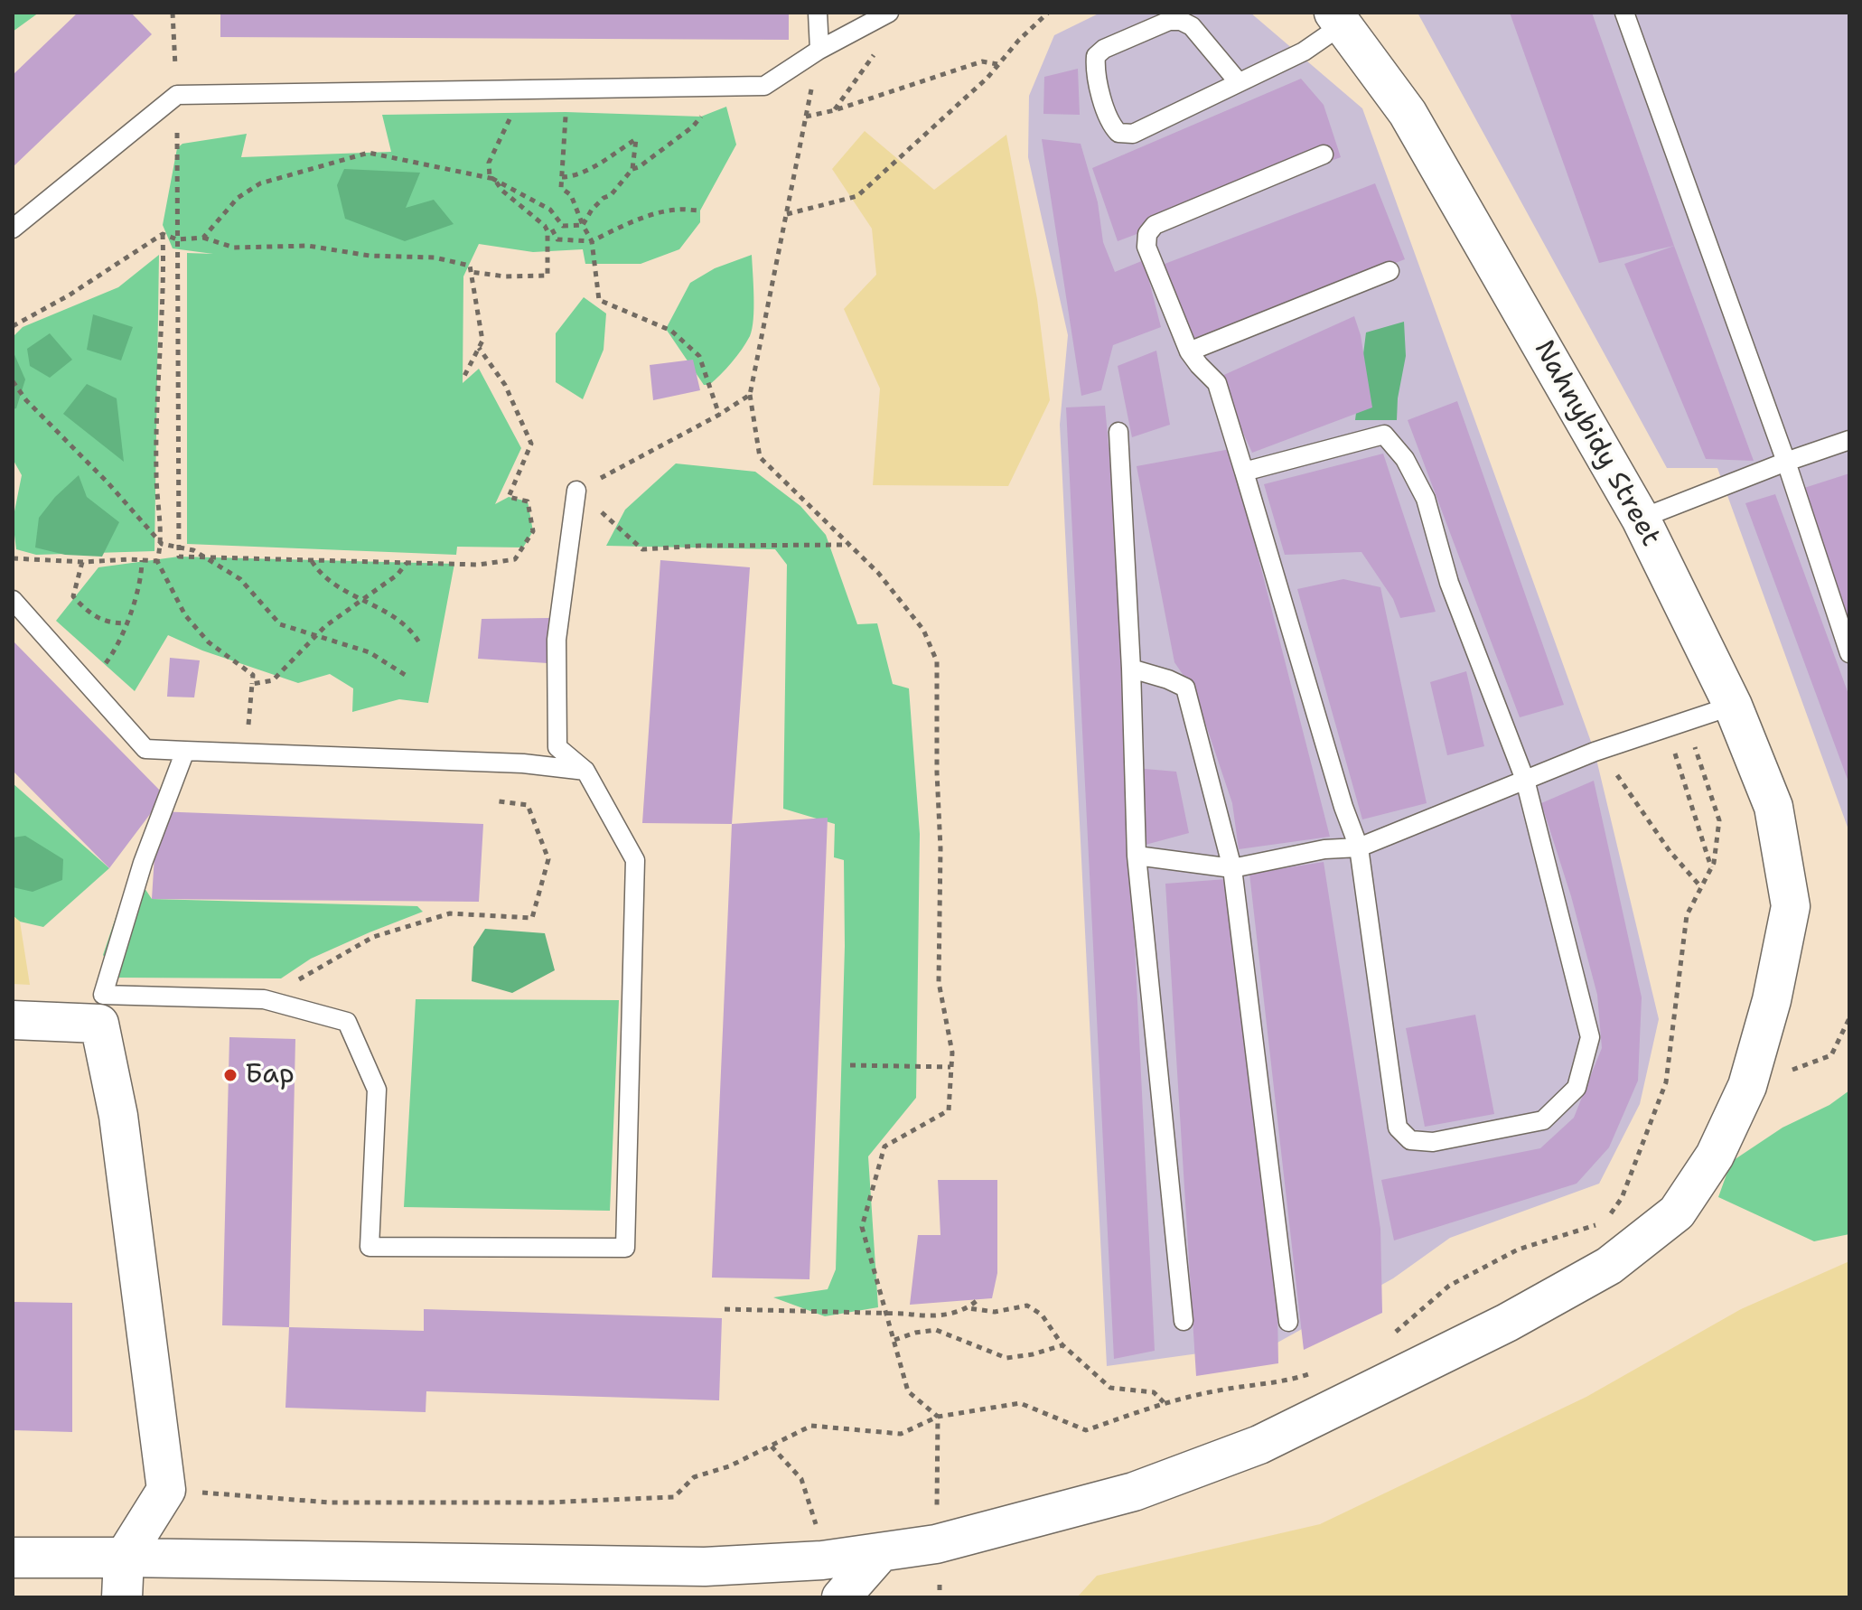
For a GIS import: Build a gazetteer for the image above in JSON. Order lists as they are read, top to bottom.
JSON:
{
  "streets": {
    "street": ["Nahnybidy Street"]
  },
  "places": ["Бар"]
}
